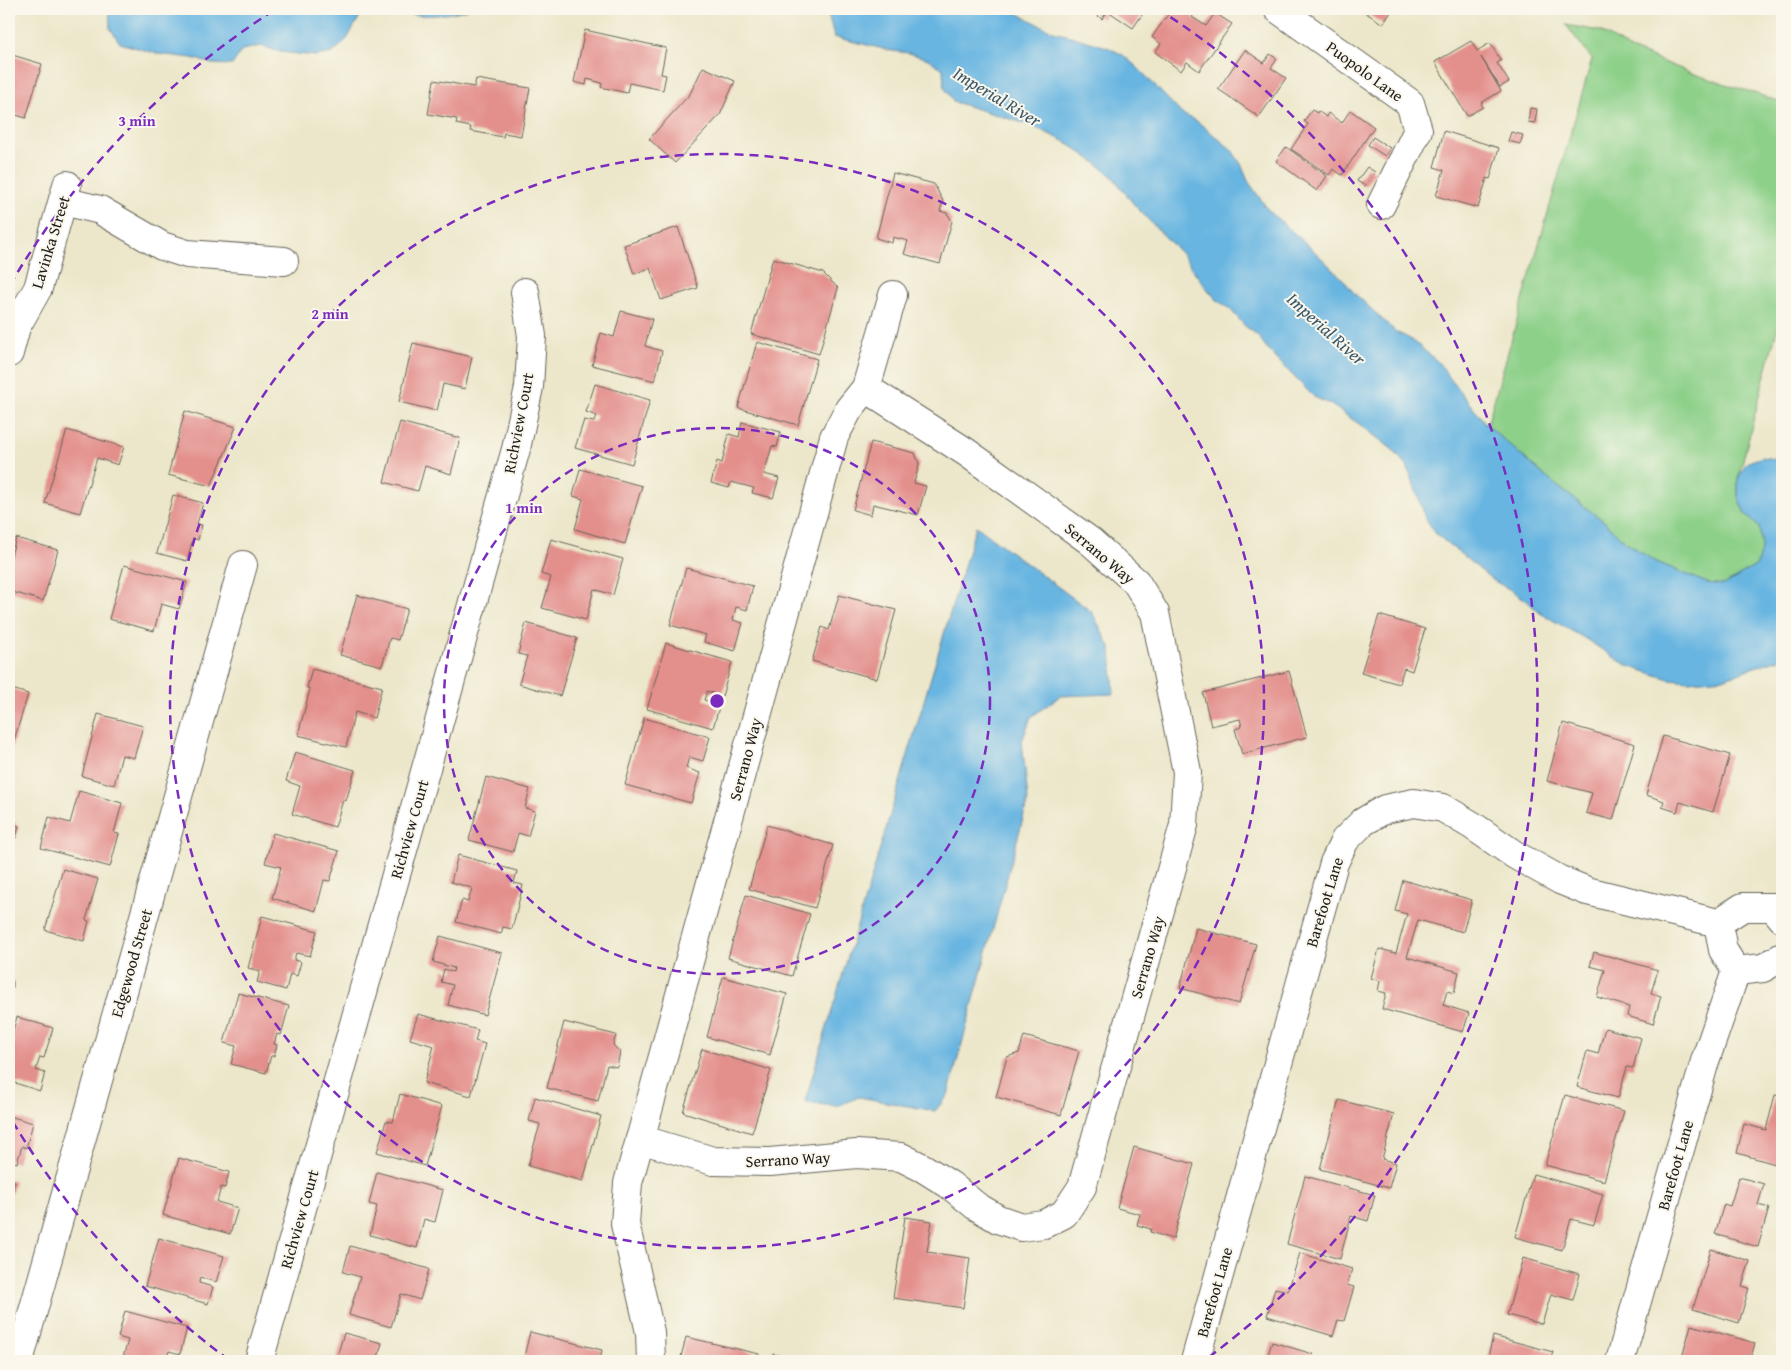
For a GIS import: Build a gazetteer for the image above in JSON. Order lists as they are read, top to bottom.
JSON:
{
  "streets": {
    "street": [
      "Puopolo Lane",
      "Lavinka Street",
      "Richview Court",
      "Serrano Way",
      "Barefoot Lane",
      "Edgewood Street"
    ]
  },
  "water": ["Imperial River"],
  "rings": ["3 min", "2 min", "1 min"]
}
